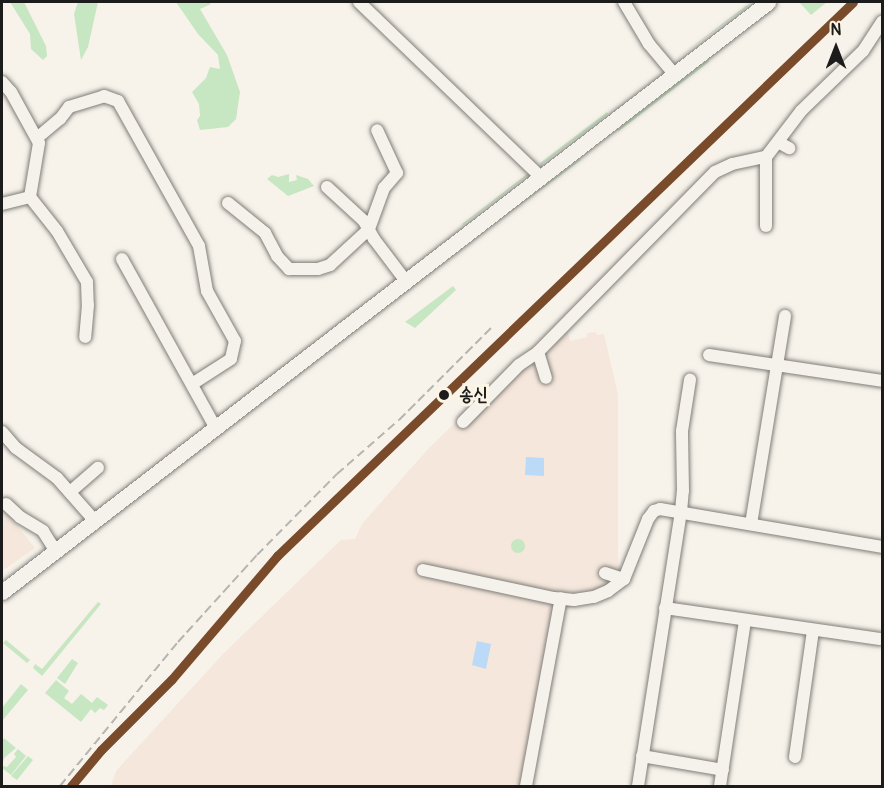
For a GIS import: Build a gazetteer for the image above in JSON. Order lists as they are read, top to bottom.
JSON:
{
  "places": ["송신"],
  "north": "top"
}
